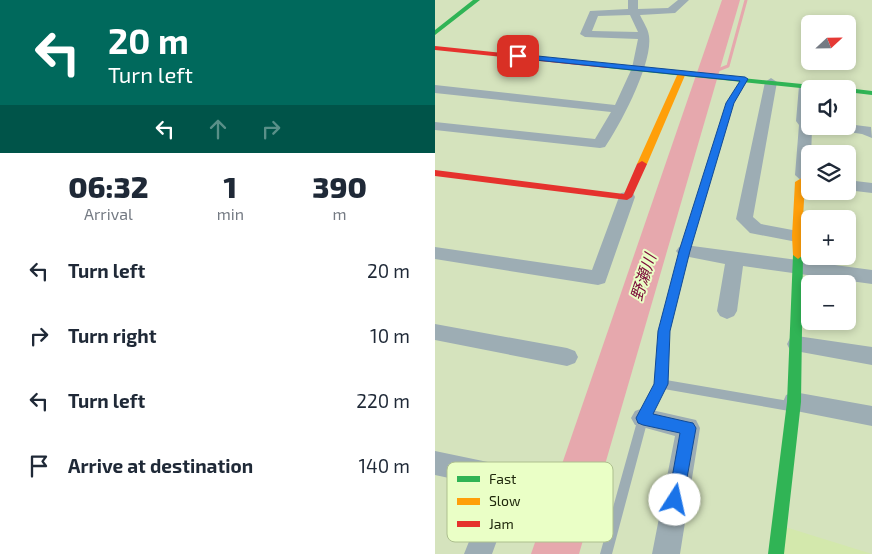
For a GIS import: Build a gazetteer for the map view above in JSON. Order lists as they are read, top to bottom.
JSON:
{
  "water": ["野瀬川"],
  "legend": ["Fast", "Slow", "Jam"],
  "north": "right",
  "page": {
    "turn": ["20 m", "Turn left"],
    "map_buttons": ["+", "−"],
    "eta": [
      "06:32",
      "Arrival",
      "1",
      "min",
      "390",
      "m"
    ],
    "list": [
      {
        "name": "Turn left",
        "value": "20 m"
      },
      {
        "name": "Turn right",
        "value": "10 m"
      },
      {
        "name": "Turn left",
        "value": "220 m"
      },
      {
        "name": "Arrive at destination",
        "value": "140 m"
      }
    ]
  }
}
